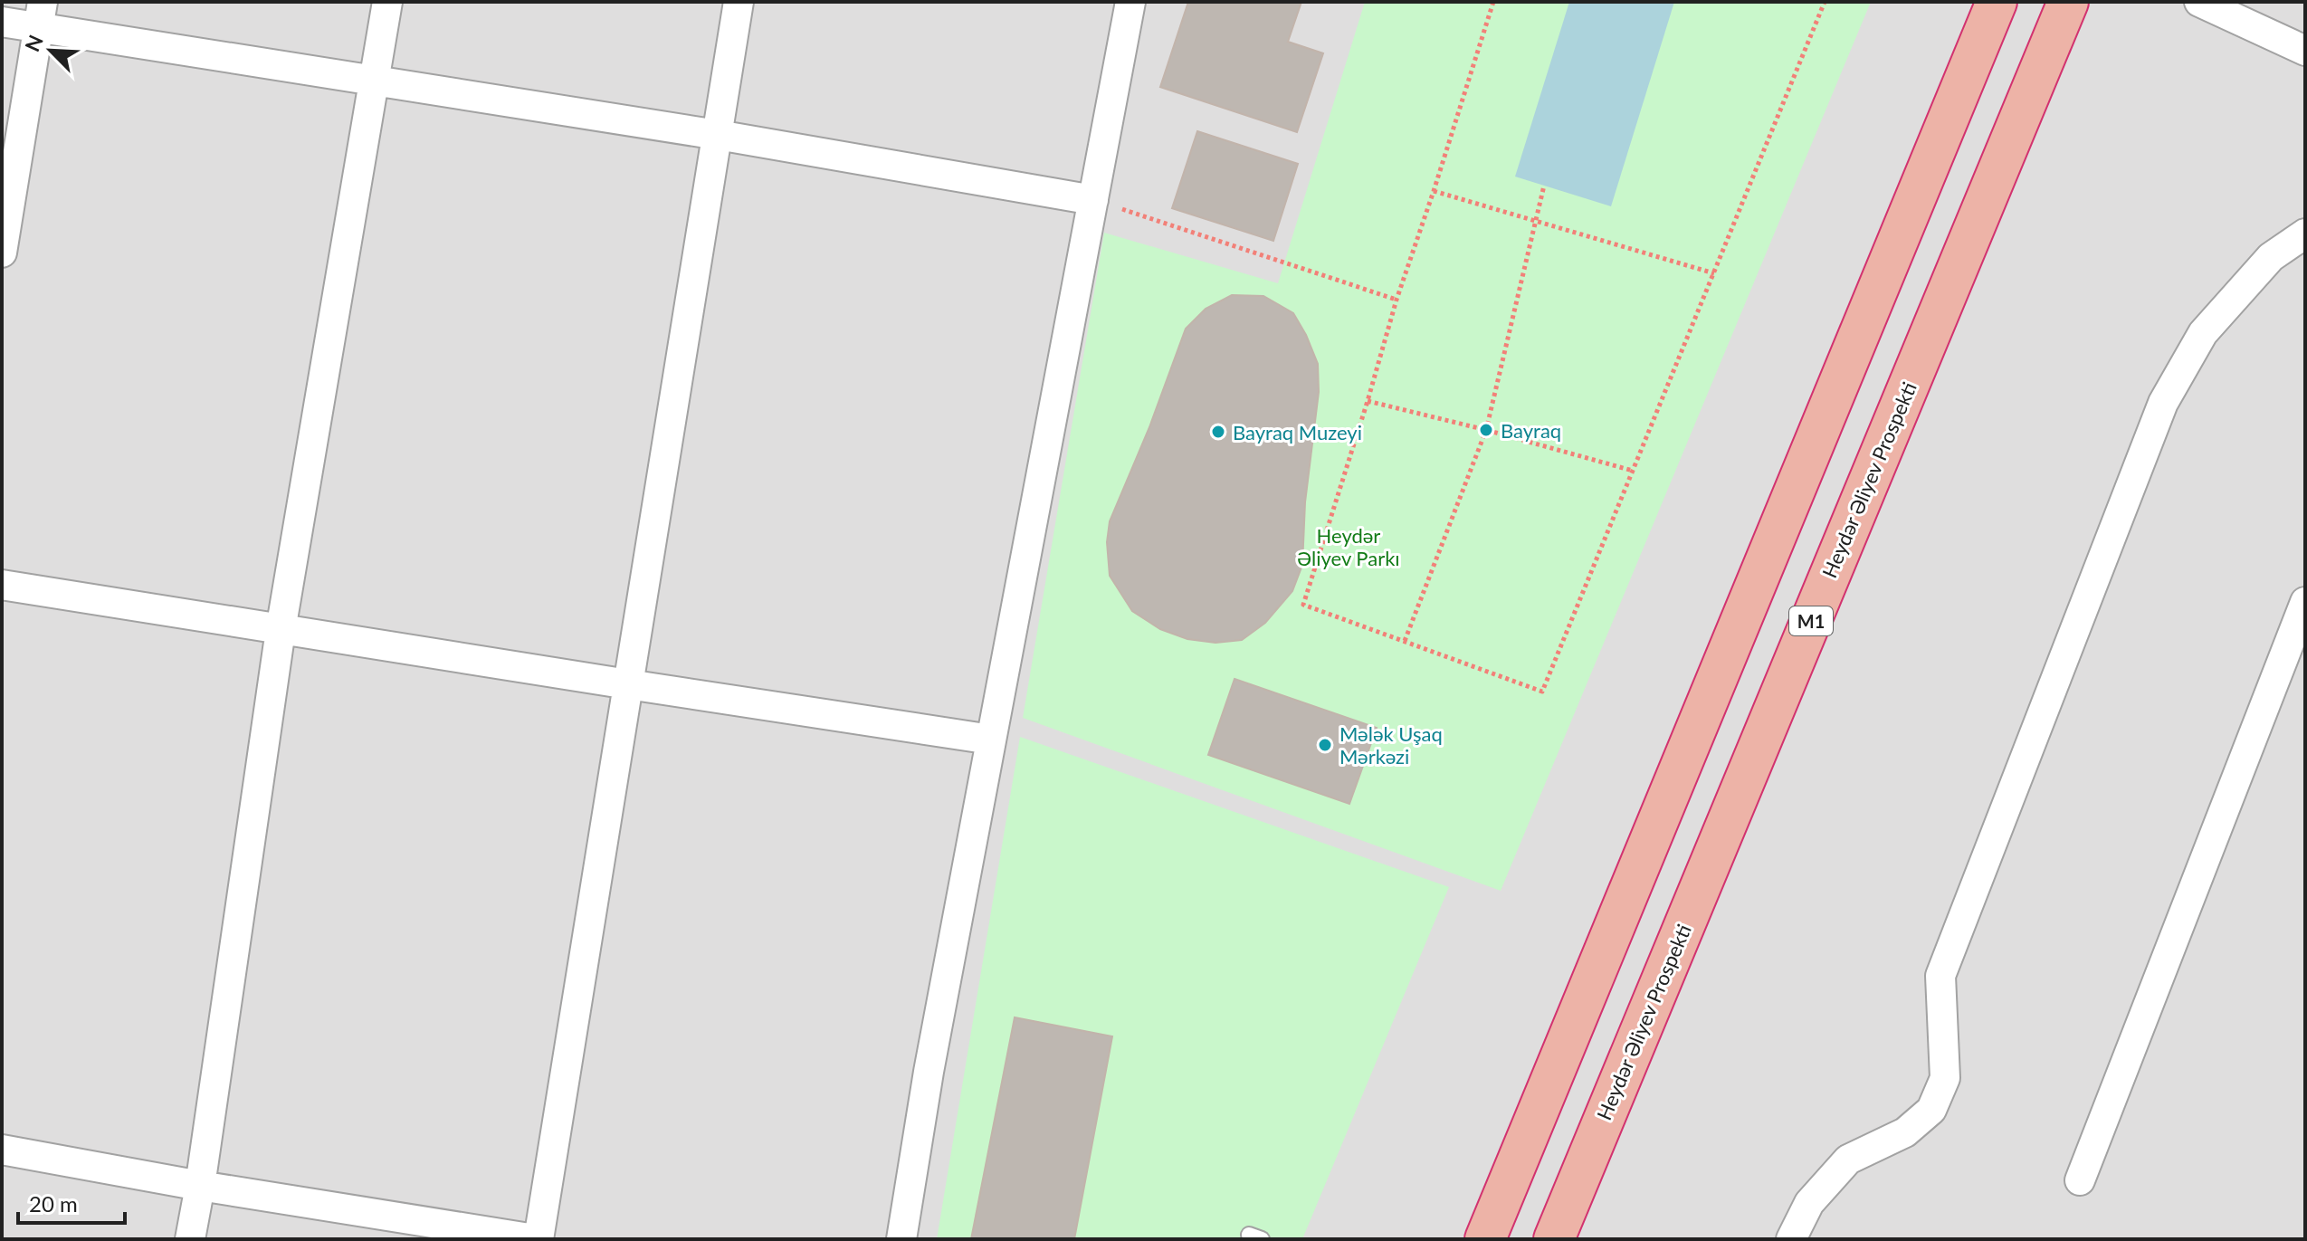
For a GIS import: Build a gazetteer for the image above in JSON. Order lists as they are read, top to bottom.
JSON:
{
  "streets": {
    "highway": ["Heydər Əliyev Prospekti", "M1"]
  },
  "parks": ["Heydər Əliyev Parkı"],
  "places": ["Bayraq", "Bayraq Muzeyi", "Mələk Uşaq Mərkəzi"],
  "scale_bar": "20 m",
  "north": "top left"
}
